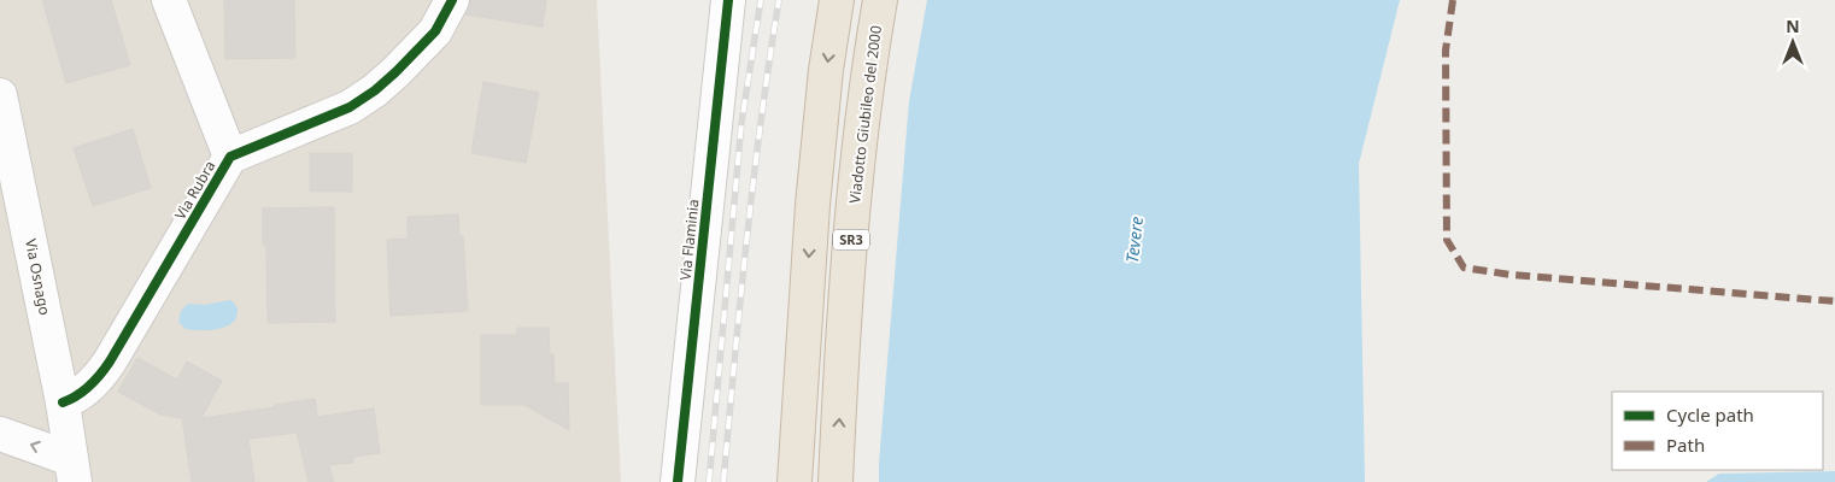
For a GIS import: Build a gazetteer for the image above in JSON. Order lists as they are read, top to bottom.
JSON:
{
  "streets": {
    "highway": ["Viadotto Giubileo del 2000", "SR3"],
    "street": ["Via Rubra", "Via Flaminia", "Via Osnago"]
  },
  "crossings": [
    ["Via Rubra", "Via Osnago"]
  ],
  "water": ["Tevere"],
  "legend": ["Cycle path", "Path"],
  "north": "top"
}
